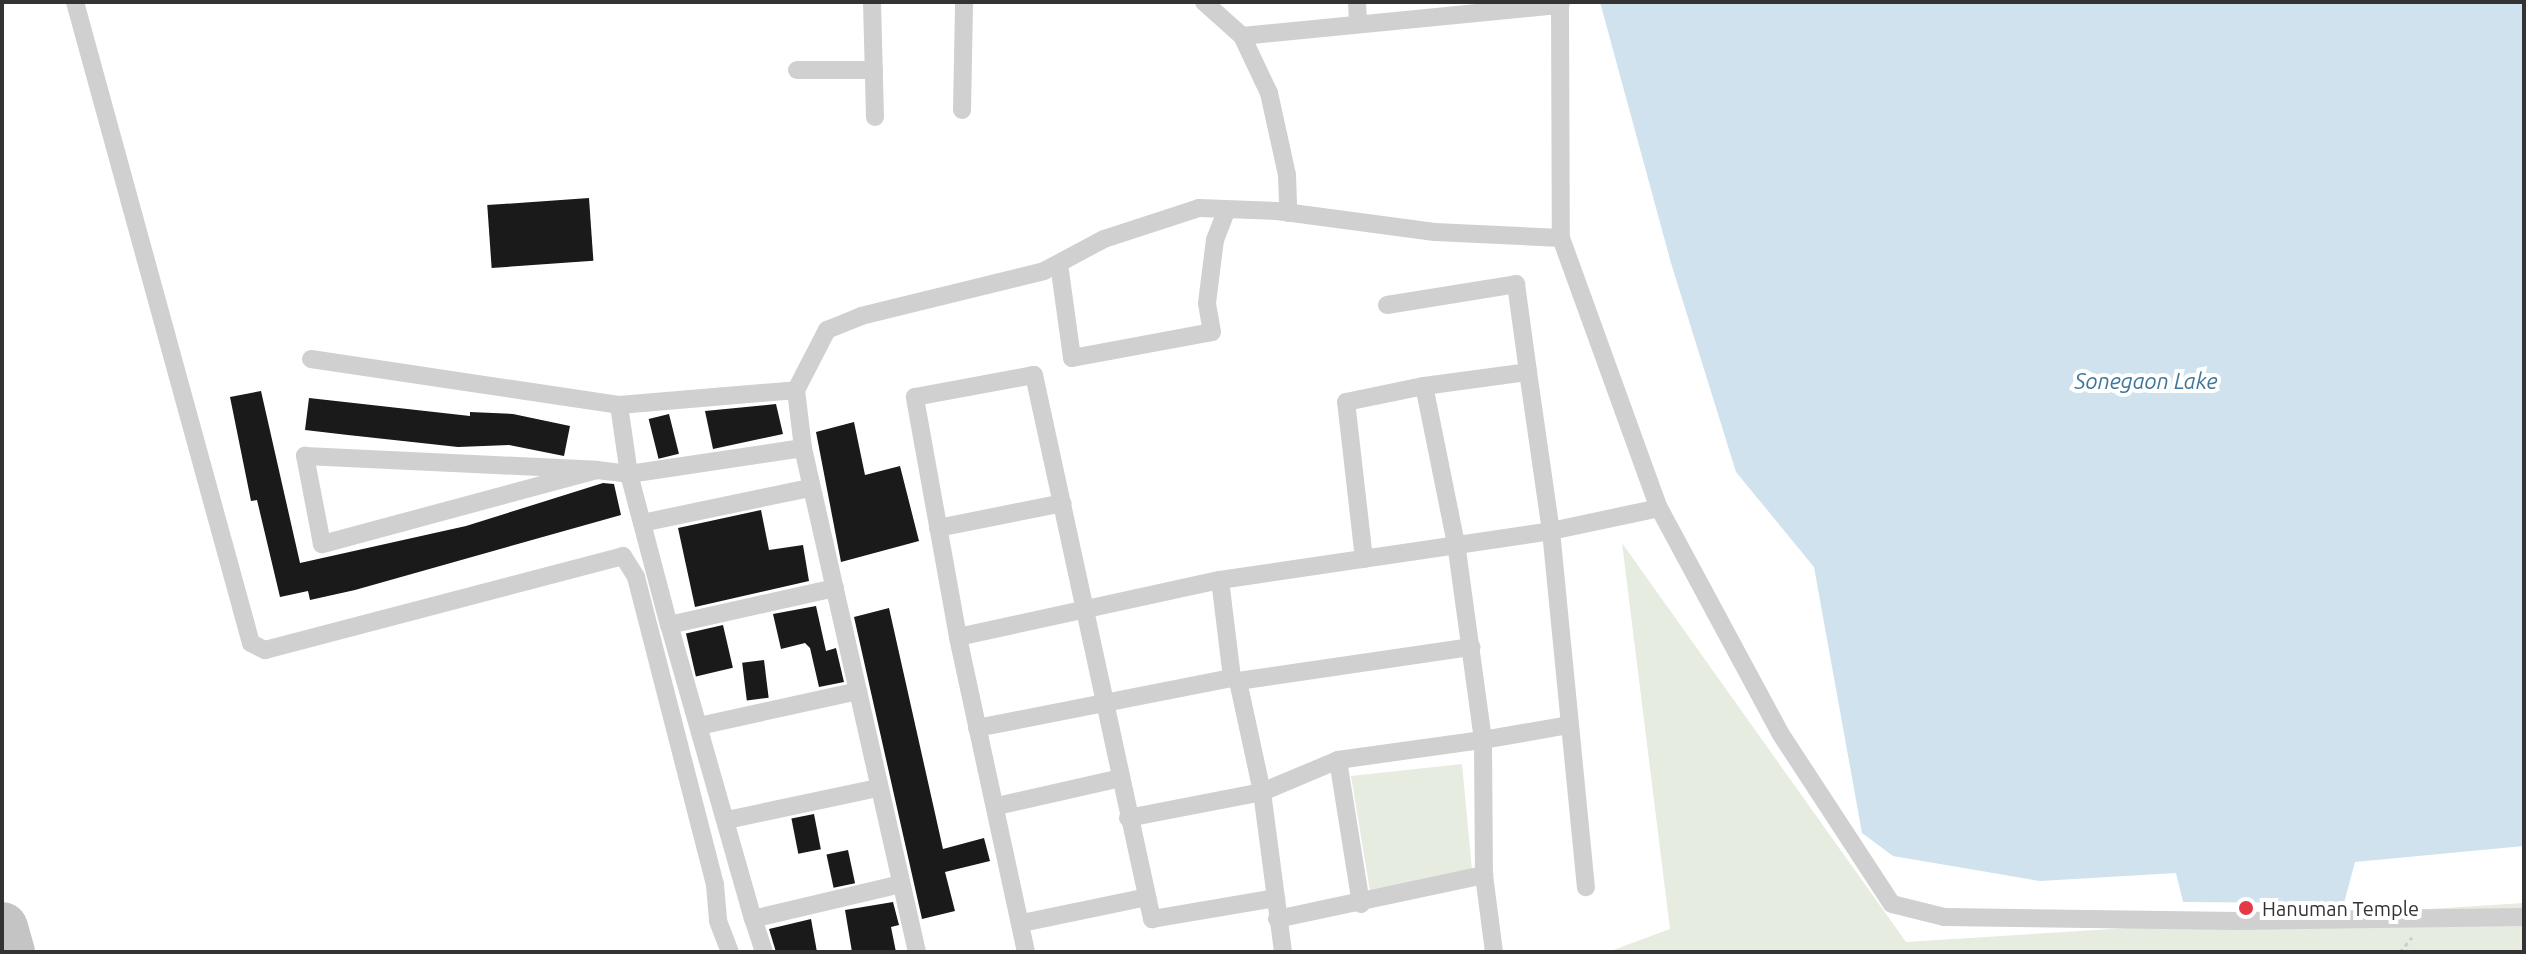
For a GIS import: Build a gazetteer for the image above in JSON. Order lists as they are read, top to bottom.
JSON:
{
  "water": ["Sonegaon Lake"],
  "places": ["Hanuman Temple"]
}
